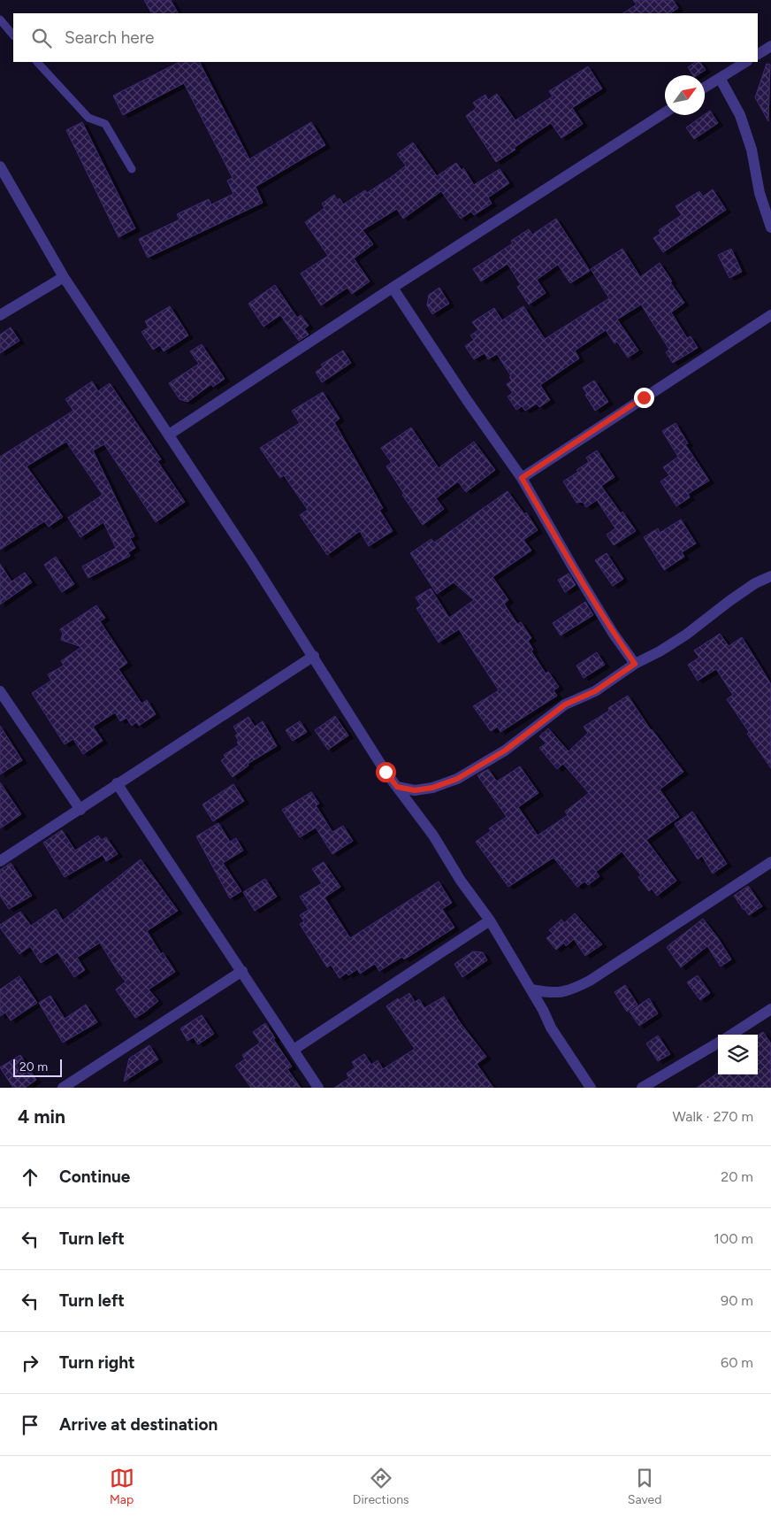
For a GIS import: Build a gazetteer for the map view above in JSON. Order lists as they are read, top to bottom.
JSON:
{
  "scale_bar": "20 m",
  "north": "top right",
  "page": {
    "search": "Search here",
    "scale": "20 m",
    "heading": ["4 min", "Walk · 270 m"],
    "list": [
      ["Continue", "20 m"],
      ["Turn left", "100 m"],
      ["Turn left", "90 m"],
      ["Turn right", "60 m"],
      "Arrive at destination"
    ],
    "nav": ["Map", "Directions", "Saved"]
  }
}
